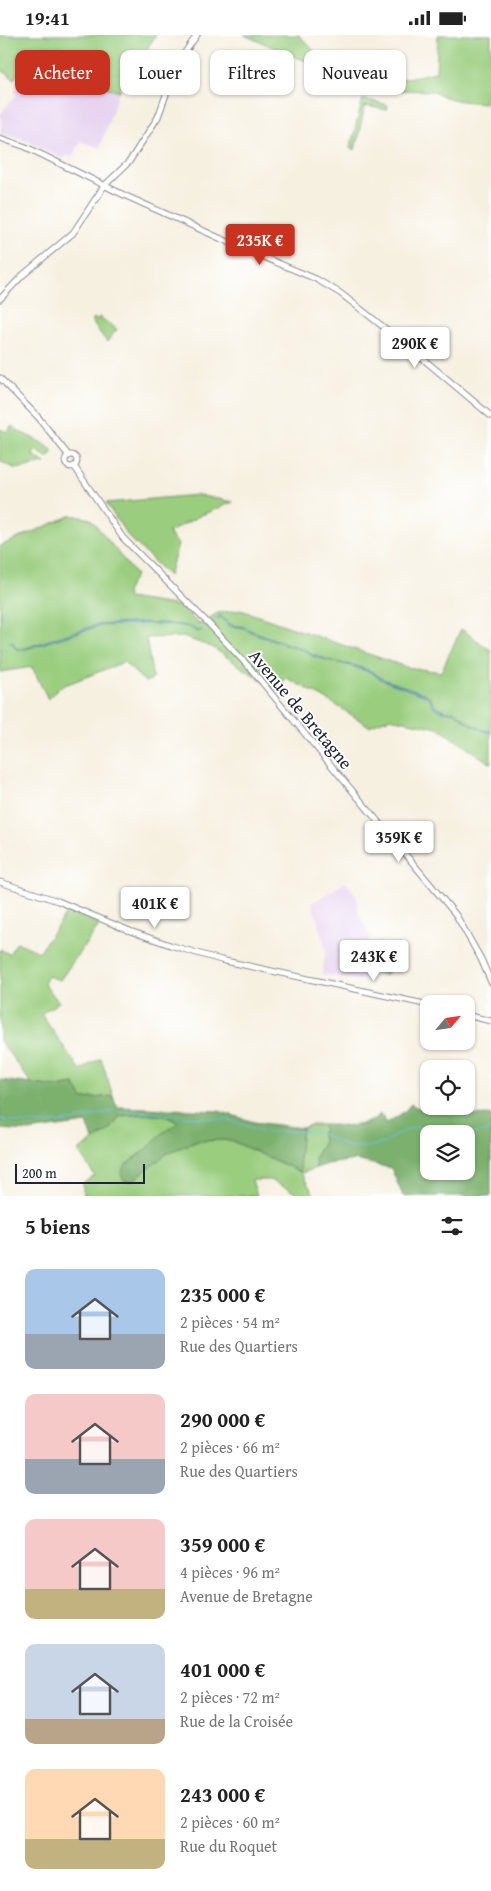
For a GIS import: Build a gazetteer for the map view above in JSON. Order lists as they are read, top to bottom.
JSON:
{
  "streets": {
    "street": ["Avenue de Bretagne"]
  },
  "scale_bar": "200 m",
  "north": "top right",
  "page": {
    "status": "19:41",
    "chip": [
      "Acheter",
      "Louer",
      "Filtres",
      "Nouveau"
    ],
    "price": [
      "235K €",
      "290K €",
      "359K €",
      "401K €",
      "243K €"
    ],
    "scale": "200 m",
    "heading": "5 biens",
    "list": [
      {
        "name": "235 000 €",
        "note": "2 pièces · 54 m² · Rue des Quartiers"
      },
      {
        "name": "290 000 €",
        "note": "2 pièces · 66 m² · Rue des Quartiers"
      },
      {
        "name": "359 000 €",
        "note": "4 pièces · 96 m² · Avenue de Bretagne"
      },
      {
        "name": "401 000 €",
        "note": "2 pièces · 72 m² · Rue de la Croisée"
      },
      {
        "name": "243 000 €",
        "note": "2 pièces · 60 m² · Rue du Roquet"
      }
    ]
  }
}
